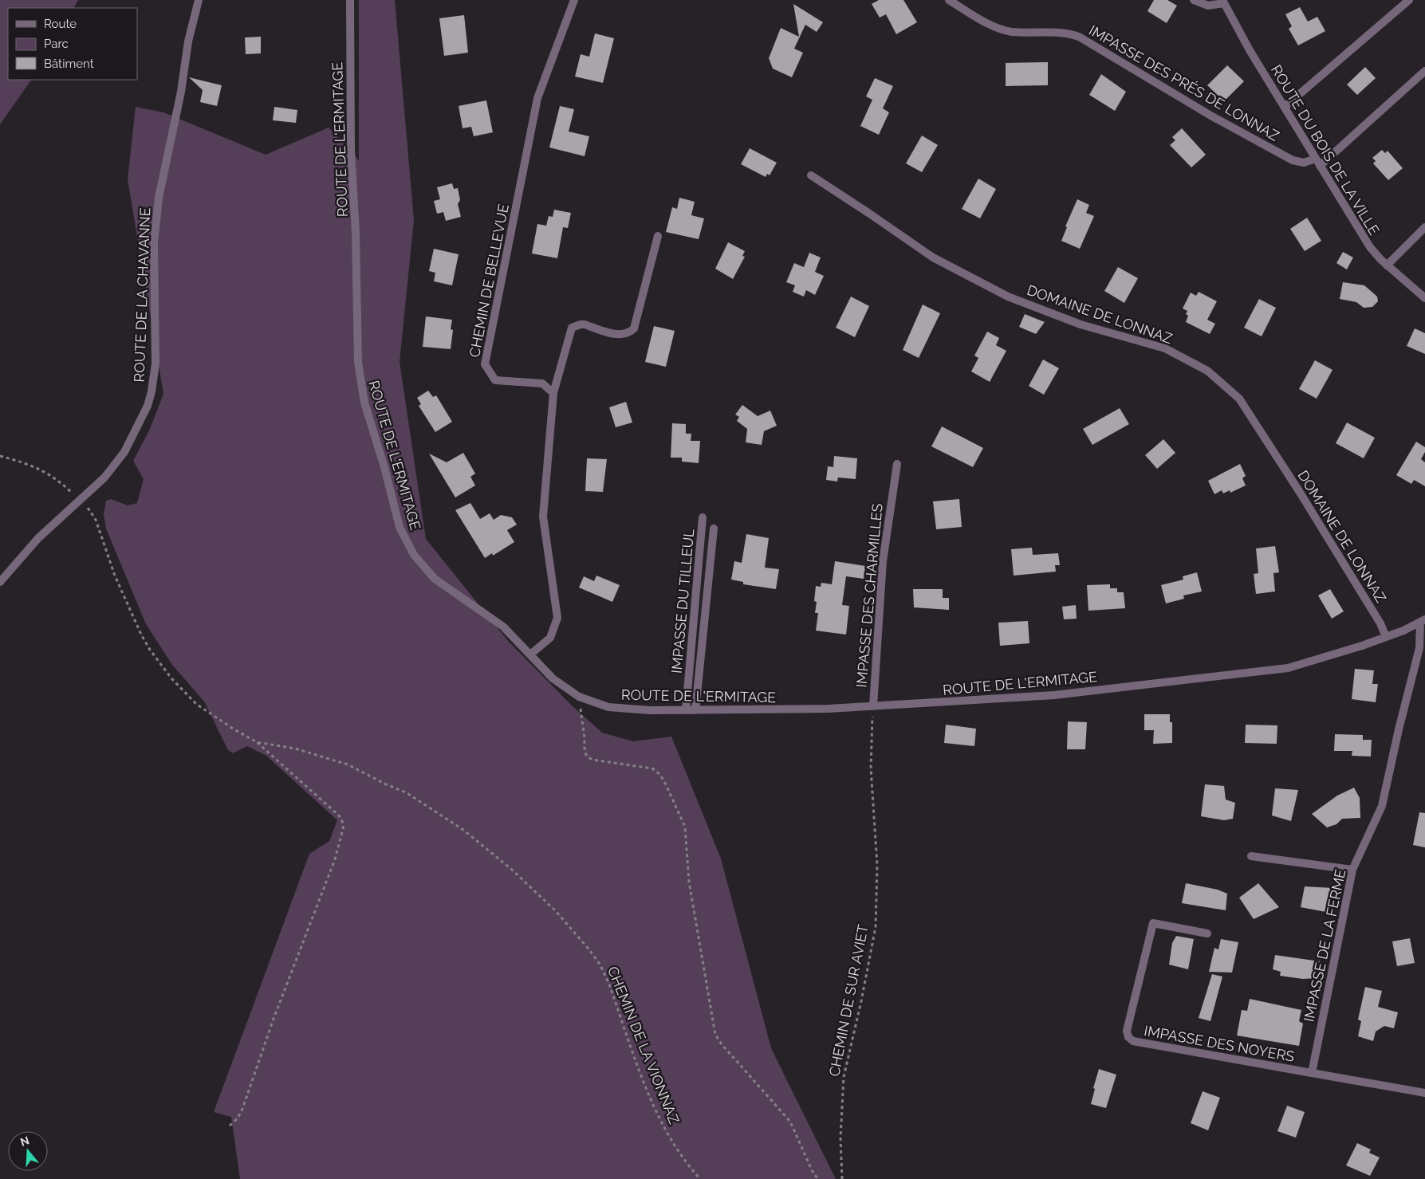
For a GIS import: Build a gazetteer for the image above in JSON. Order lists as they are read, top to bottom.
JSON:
{
  "streets": {
    "street": [
      "IMPASSE DES PRÉS DE LONNAZ",
      "ROUTE DE L'ERMITAGE",
      "ROUTE DU BOIS DE LA VILLE",
      "CHEMIN DE BELLEVUE",
      "ROUTE DE LA CHAVANNE",
      "DOMAINE DE LONNAZ",
      "IMPASSE DES CHARMILLES",
      "IMPASSE DU TILLEUL",
      "IMPASSE DE LA FERME",
      "IMPASSE DES NOYERS"
    ],
    "path": ["CHEMIN DE SUR AVIET", "CHEMIN DE LA VIONNAZ"]
  },
  "crossings": [
    ["IMPASSE DES PRÉS DE LONNAZ", "ROUTE DU BOIS DE LA VILLE"],
    ["ROUTE DE L'ERMITAGE", "DOMAINE DE LONNAZ"],
    ["ROUTE DE L'ERMITAGE", "IMPASSE DES CHARMILLES"],
    ["ROUTE DE L'ERMITAGE", "IMPASSE DU TILLEUL"],
    ["ROUTE DE L'ERMITAGE", "IMPASSE DE LA FERME"],
    ["ROUTE DE L'ERMITAGE", "CHEMIN DE SUR AVIET"],
    ["ROUTE DE LA CHAVANNE", "CHEMIN DE LA VIONNAZ"],
    ["IMPASSE DES CHARMILLES", "CHEMIN DE SUR AVIET"],
    ["IMPASSE DE LA FERME", "IMPASSE DES NOYERS"]
  ],
  "legend": ["Route", "Parc", "Bâtiment"],
  "north": "top"
}
